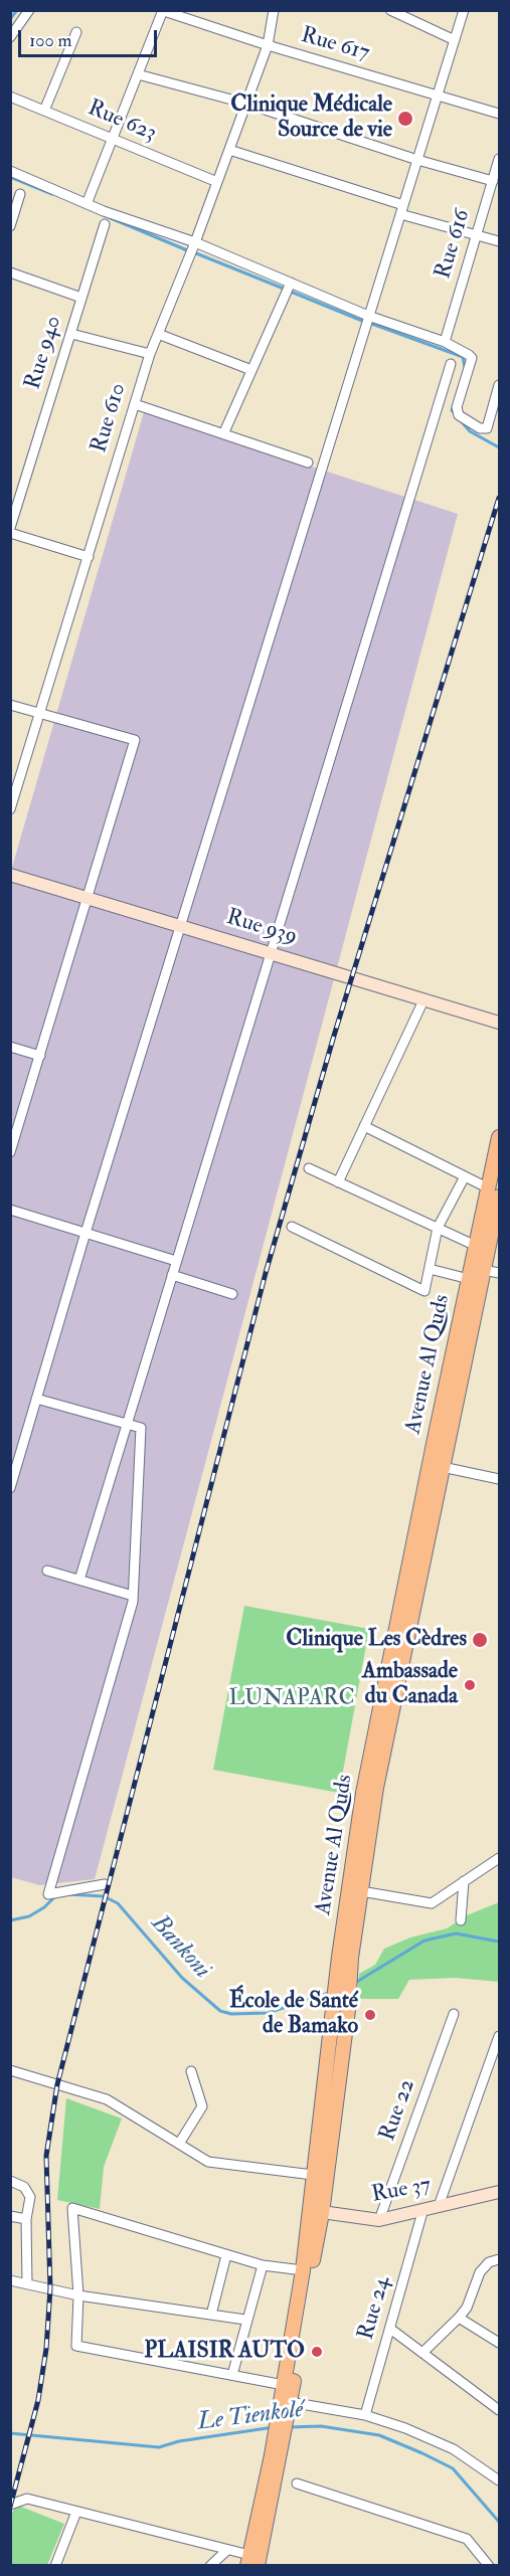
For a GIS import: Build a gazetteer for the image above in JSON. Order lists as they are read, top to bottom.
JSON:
{
  "streets": {
    "main road": ["Rue 939", "Avenue Al Quds", "Rue 37"],
    "street": [
      "Rue 617",
      "Rue 623",
      "Rue 616",
      "Rue 940",
      "Rue 610",
      "Rue 22",
      "Rue 24"
    ]
  },
  "crossings": [
    ["Rue 617", "Rue 610"],
    ["Rue 623", "Rue 610"],
    ["Avenue Al Quds", "Rue 37"],
    ["Rue 22", "Rue 37"],
    ["Rue 37", "Rue 24"]
  ],
  "water": ["Bankoni", "Le Tienkolé"],
  "parks": ["LUNAPARC"],
  "places": [
    "Clinique Médicale Source de vie",
    "Clinique Les Cèdres",
    "Ambassade du Canada",
    "École de Santé de Bamako",
    "PLAISIR AUTO"
  ],
  "scale_bar": "100 m"
}
